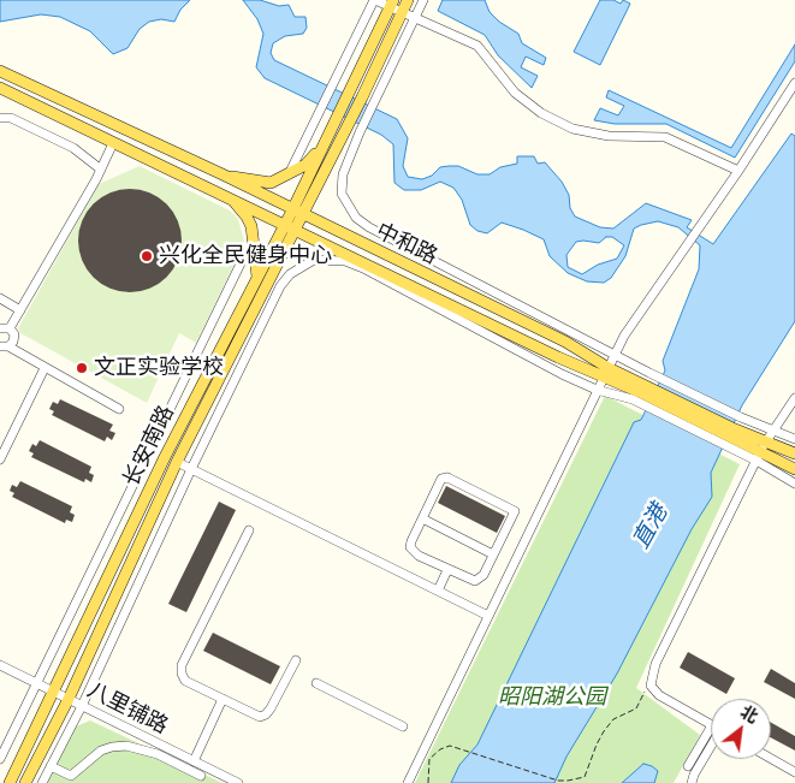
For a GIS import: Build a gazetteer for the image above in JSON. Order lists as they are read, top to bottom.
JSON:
{
  "streets": {
    "main road": ["中和路", "长安南路"],
    "street": ["八里铺路"]
  },
  "crossings": [
    ["中和路", "长安南路"],
    ["长安南路", "八里铺路"]
  ],
  "water": ["直港"],
  "parks": ["昭阳湖公园"],
  "places": ["兴化全民健身中心", "文正实验学校"],
  "north": "top right"
}
